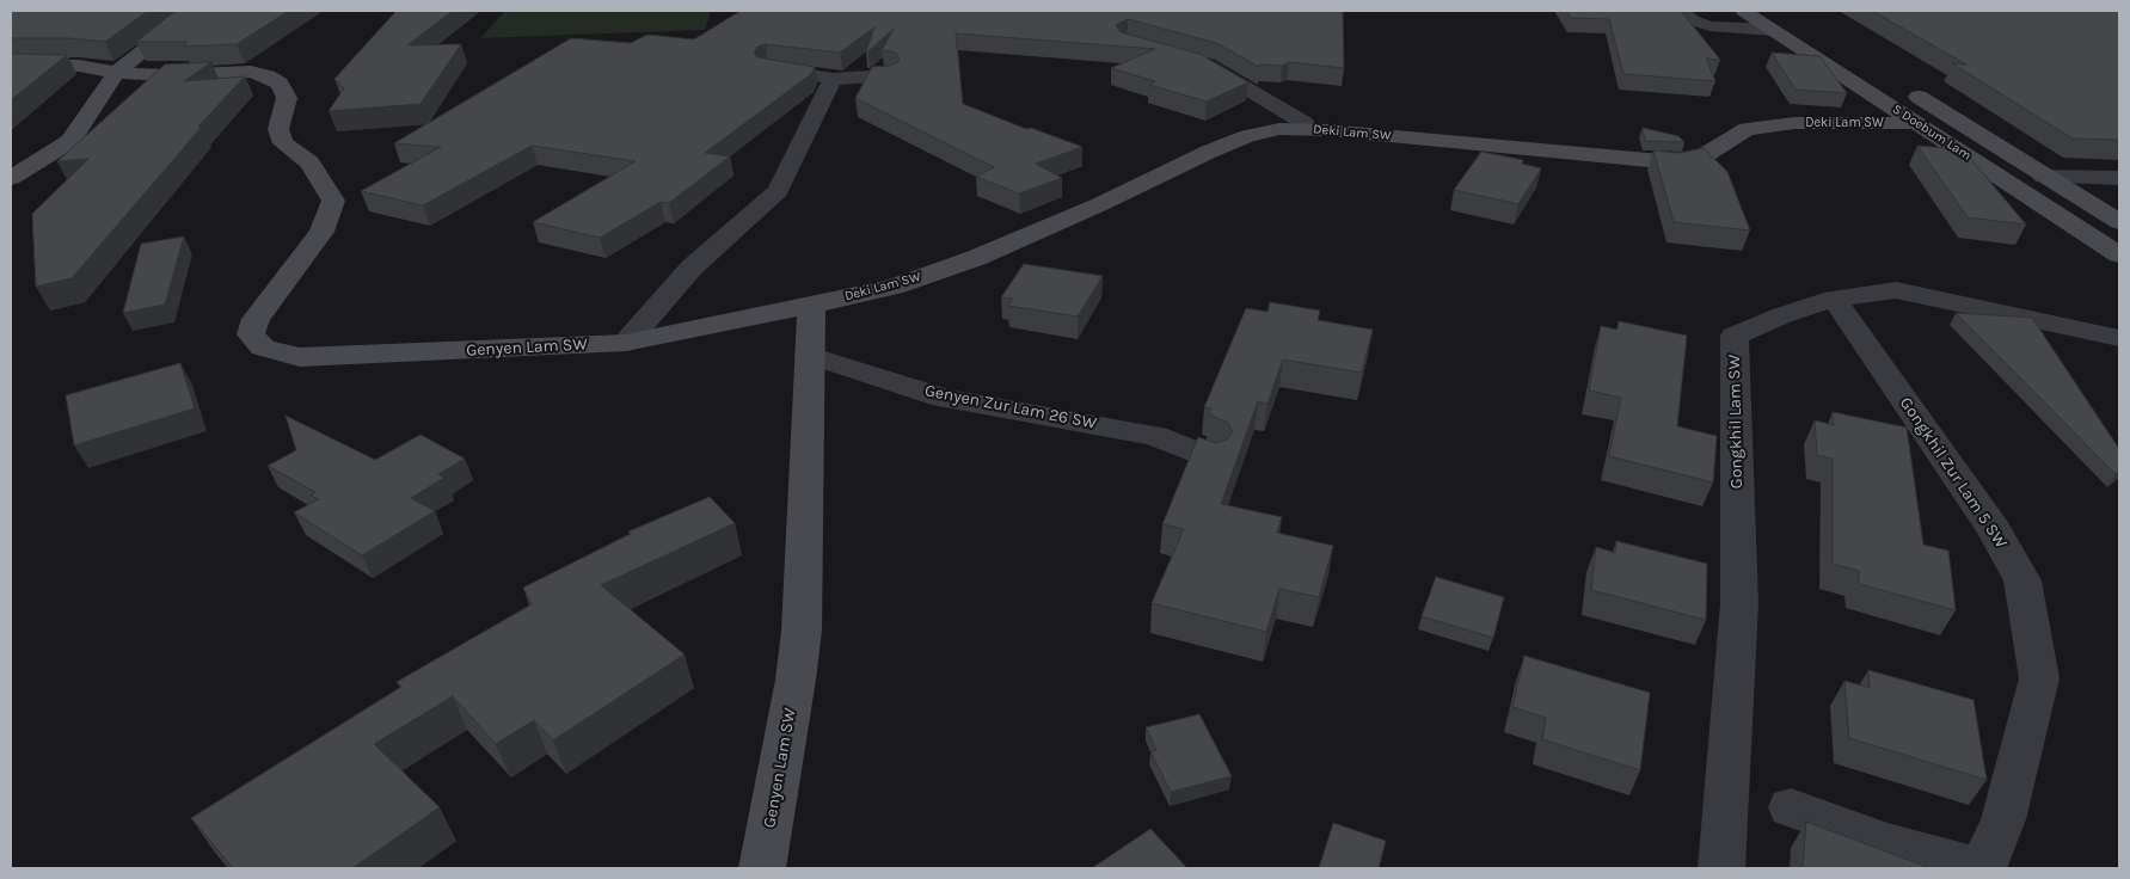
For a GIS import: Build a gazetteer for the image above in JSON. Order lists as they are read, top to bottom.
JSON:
{
  "streets": {
    "main road": ["Deki Lam SW", "S Doebum Lam", "Genyen Lam SW"],
    "street": ["Genyen Zur Lam 26 SW", "Gongkhil Lam SW", "Gongkhil Zur Lam 5 SW"]
  },
  "crossings": [
    ["Deki Lam SW", "S Doebum Lam"],
    ["Deki Lam SW", "Genyen Lam SW"],
    ["Genyen Lam SW", "Genyen Zur Lam 26 SW"],
    ["Gongkhil Lam SW", "Gongkhil Zur Lam 5 SW"]
  ]
}
